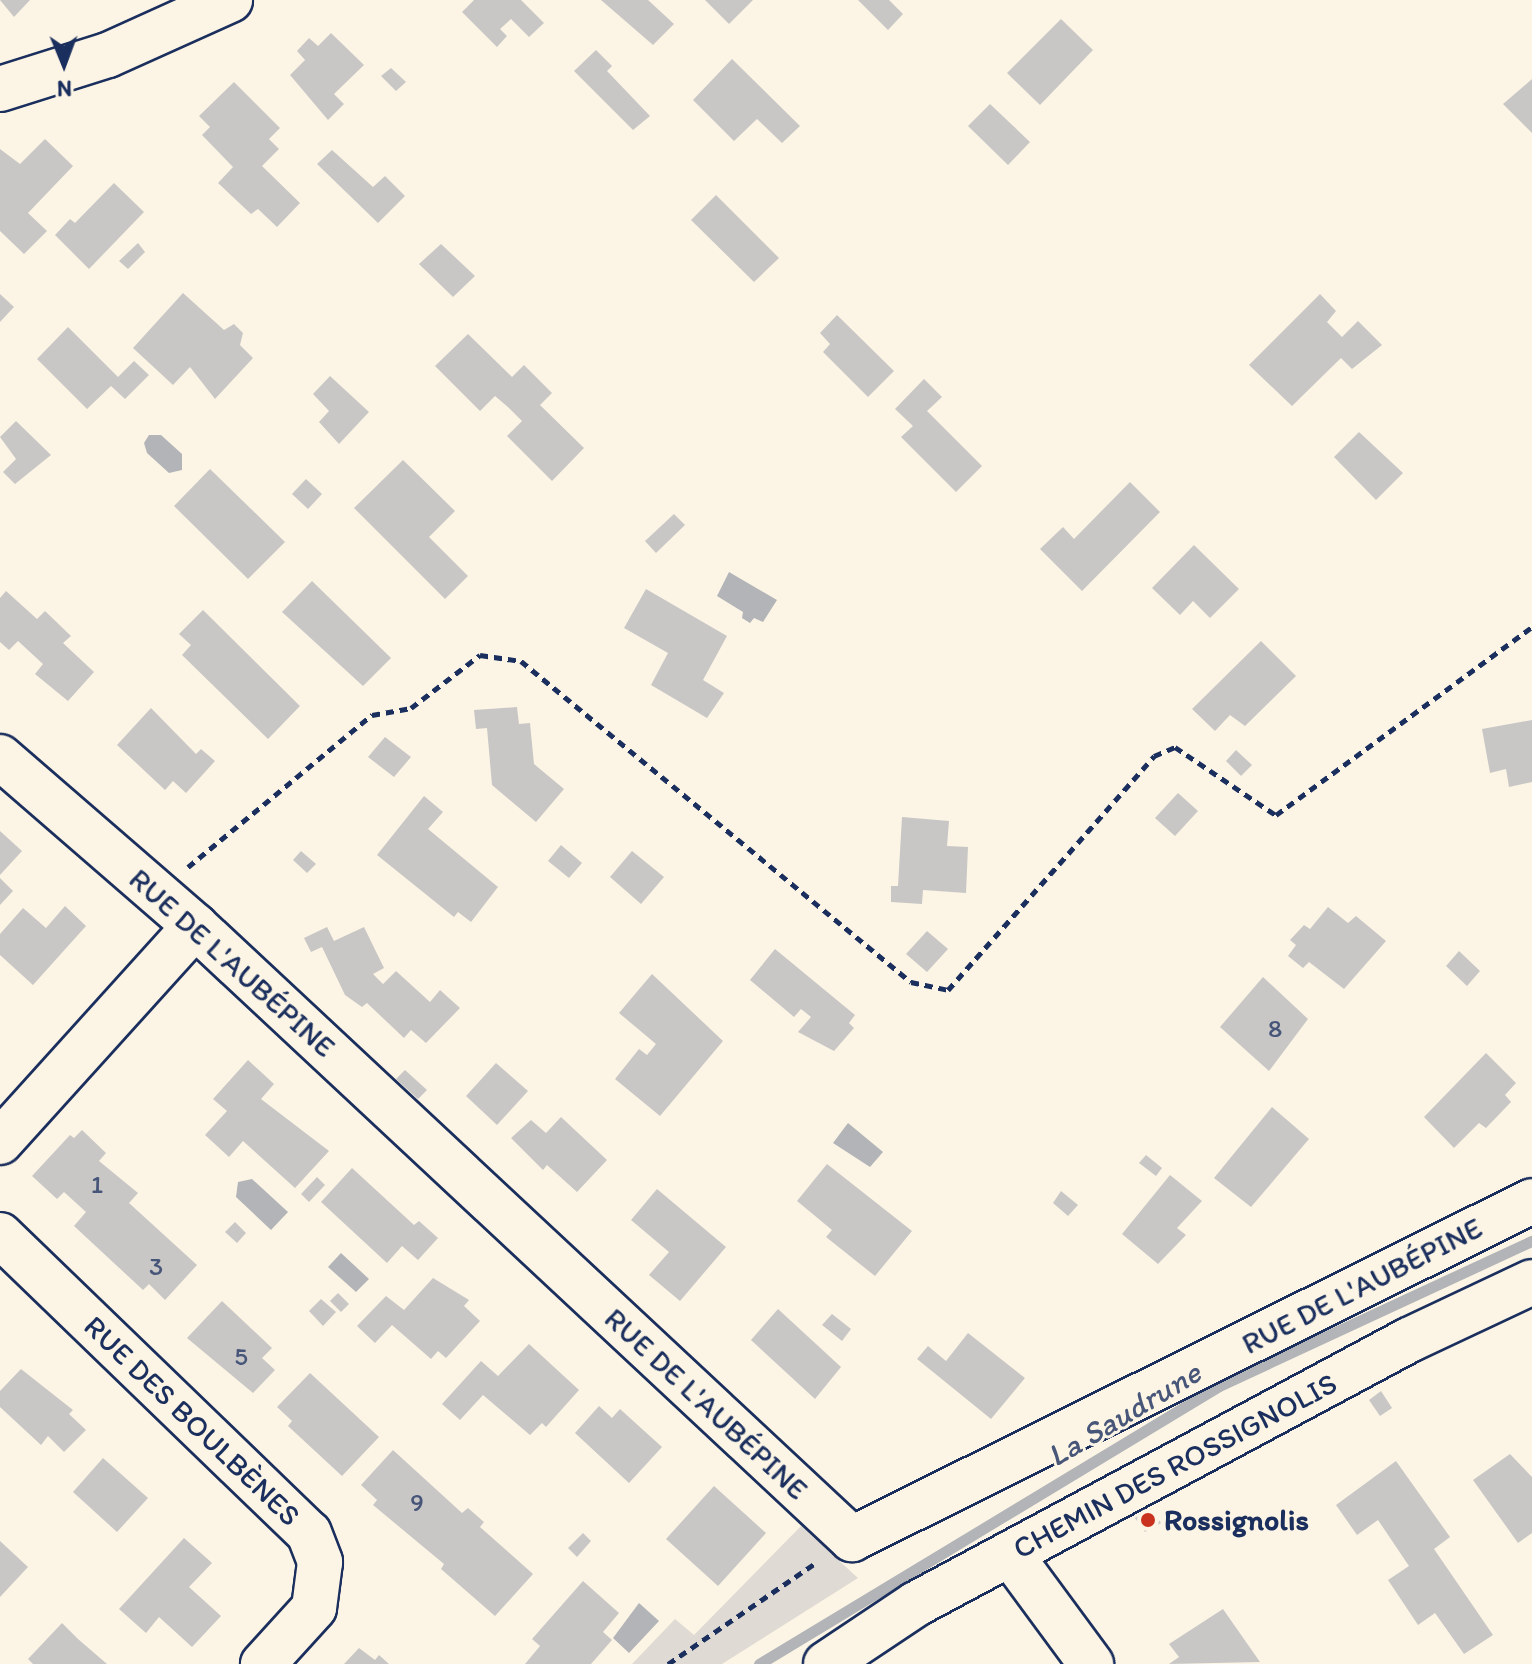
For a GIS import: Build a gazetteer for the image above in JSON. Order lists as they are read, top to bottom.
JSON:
{
  "streets": {
    "street": ["RUE DE L'AUBÉPINE", "RUE DES BOULBÈNES", "CHEMIN DES ROSSIGNOLIS"]
  },
  "water": ["La Saudrune"],
  "places": ["Rossignolis"],
  "house_numbers": [
    "8",
    "1",
    "3",
    "5",
    "9"
  ],
  "north": "bottom"
}
